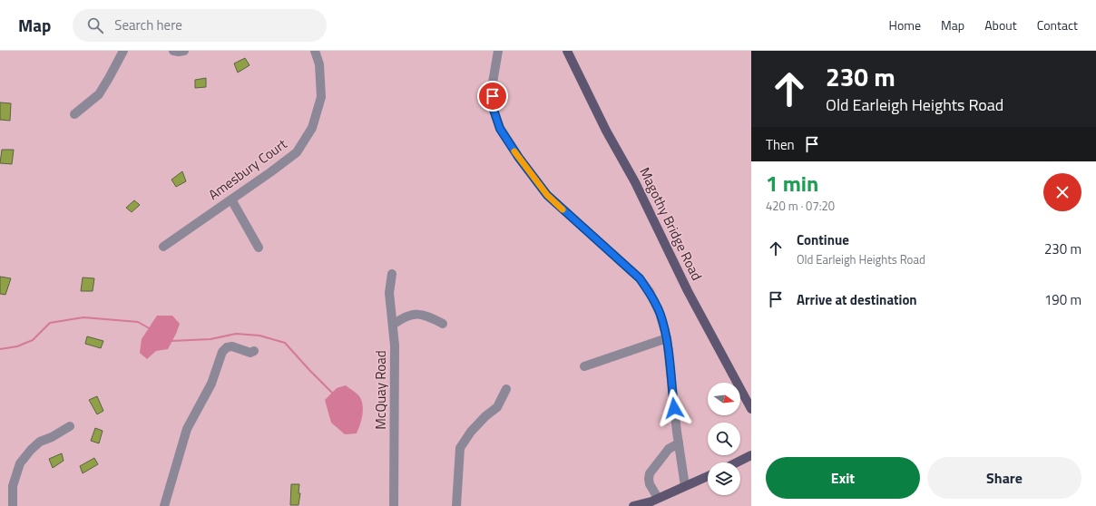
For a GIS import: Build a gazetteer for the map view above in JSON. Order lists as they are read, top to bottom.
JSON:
{
  "streets": {
    "main road": ["Magothy Bridge Road"],
    "street": ["Amesbury Court", "McQuay Road"]
  },
  "north": "right",
  "page": {
    "header": "Map",
    "search": "Search here",
    "nav": [
      "Home",
      "Map",
      "About",
      "Contact"
    ],
    "turn": ["230 m", "Old Earleigh Heights Road"],
    "then": "Then",
    "heading": ["1 min", "420 m · 07:20"],
    "list": [
      {
        "name": "Continue",
        "note": "Old Earleigh Heights Road",
        "value": "230 m"
      },
      {
        "name": "Arrive at destination",
        "value": "190 m"
      }
    ],
    "buttons": ["Exit", "Share"]
  }
}
